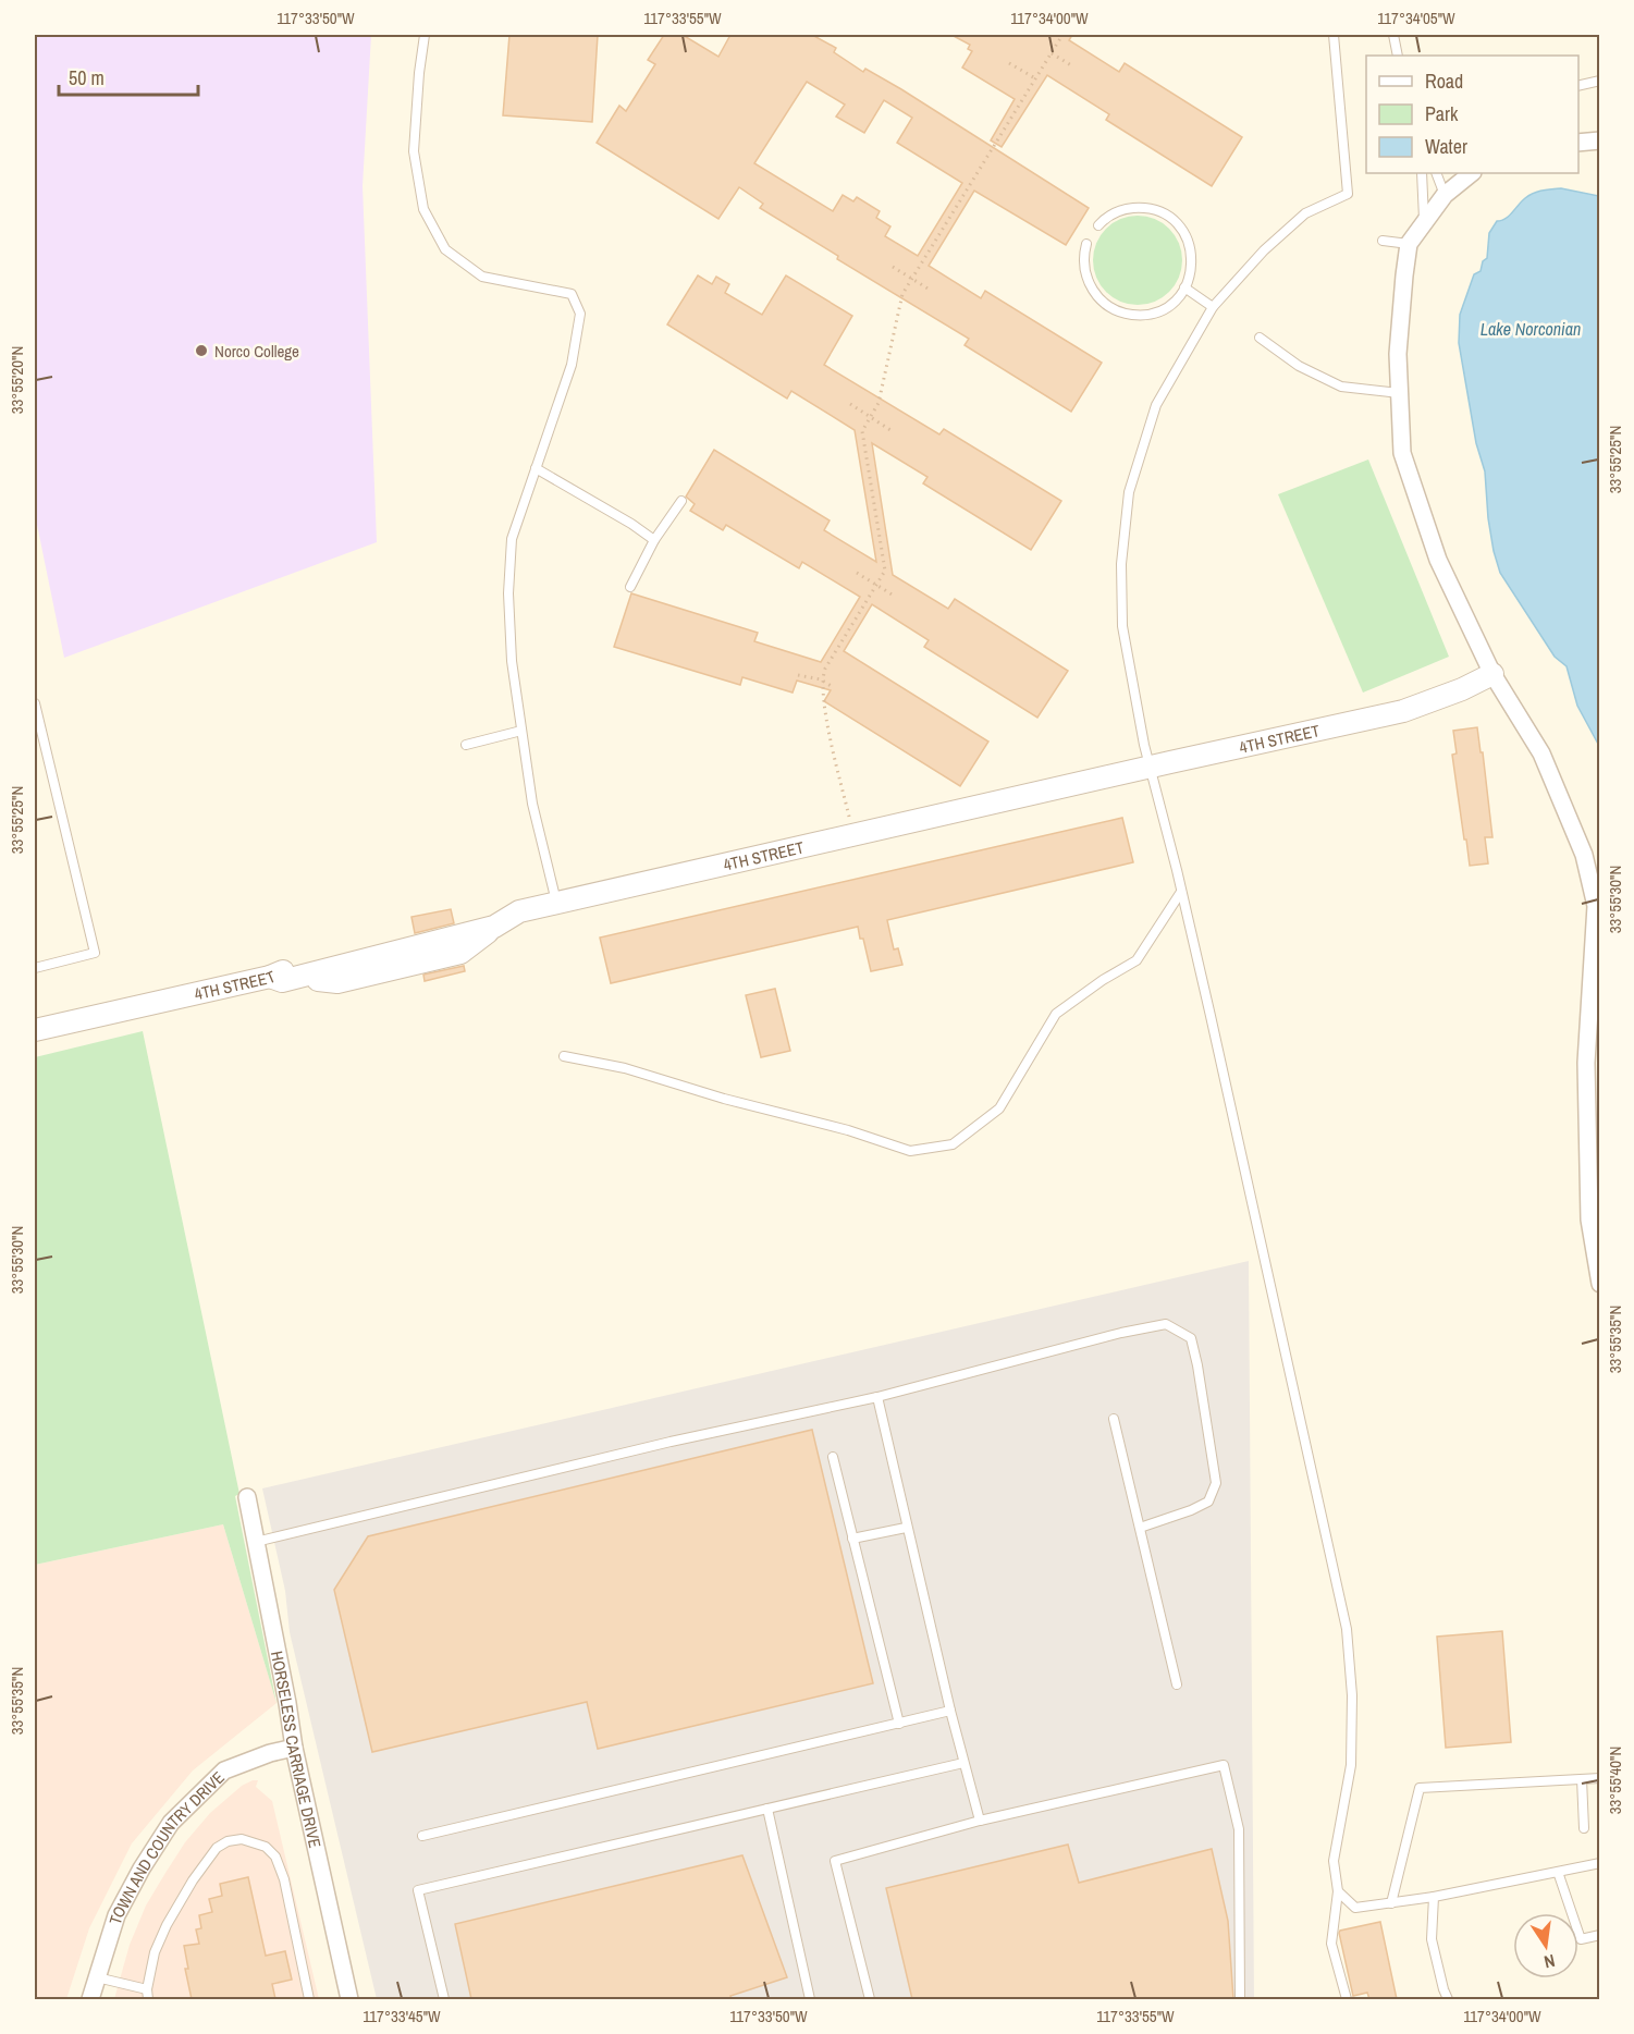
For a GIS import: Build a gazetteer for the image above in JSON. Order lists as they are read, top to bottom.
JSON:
{
  "streets": {
    "street": ["4TH STREET", "HORSELESS CARRIAGE DRIVE", "TOWN AND COUNTRY DRIVE"]
  },
  "crossings": [
    ["HORSELESS CARRIAGE DRIVE", "TOWN AND COUNTRY DRIVE"]
  ],
  "water": ["Lake Norconian"],
  "places": ["Norco College"],
  "legend": ["Road", "Park", "Water"],
  "scale_bar": "50 m",
  "north": "bottom",
  "coordinates": [
    "117°33'50\"W",
    "117°33'55\"W",
    "117°34'00\"W",
    "117°34'05\"W",
    "33°55'20\"N",
    "33°55'25\"N",
    "33°55'30\"N",
    "33°55'35\"N",
    "33°55'40\"N",
    "117°33'45\"W"
  ]
}
